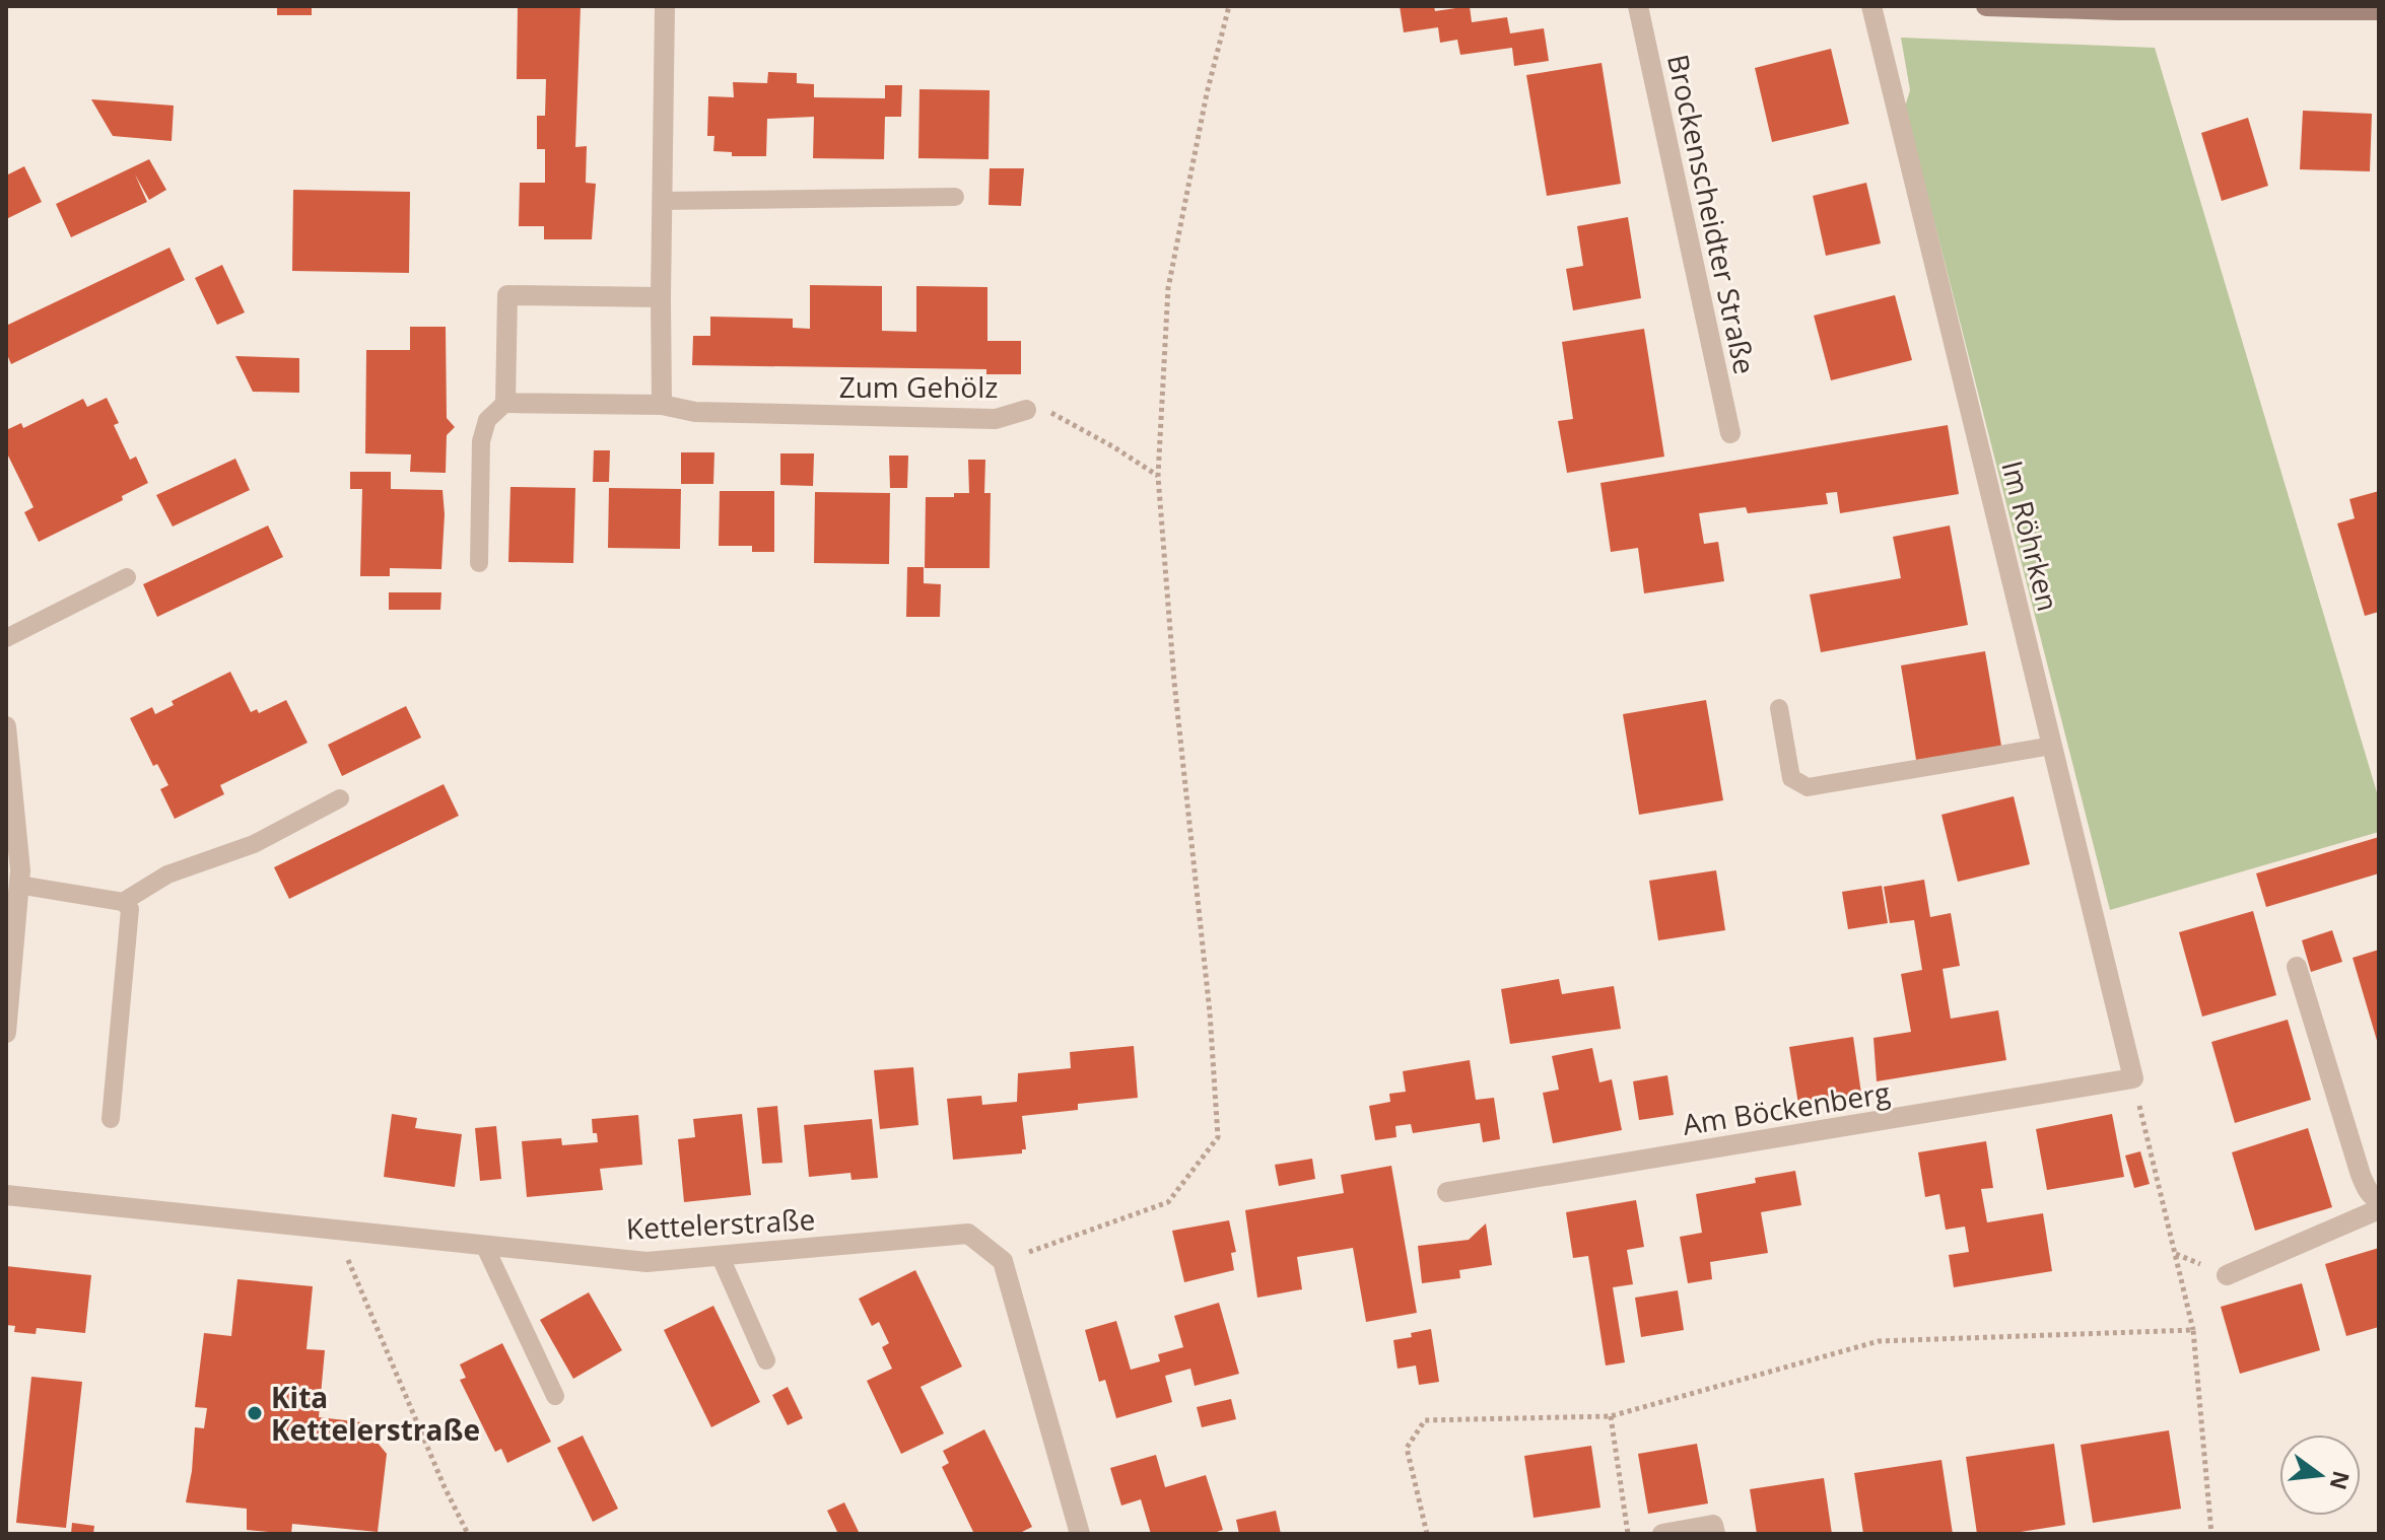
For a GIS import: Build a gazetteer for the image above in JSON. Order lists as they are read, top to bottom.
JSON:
{
  "streets": {
    "street": [
      "Brockenscheidter Straße",
      "Zum Gehölz",
      "Im Röhrken",
      "Am Böckenberg",
      "Kettelerstraße"
    ]
  },
  "crossings": [
    ["Im Röhrken", "Am Böckenberg"]
  ],
  "places": ["Kita Kettelerstraße"],
  "north": "right"
}
